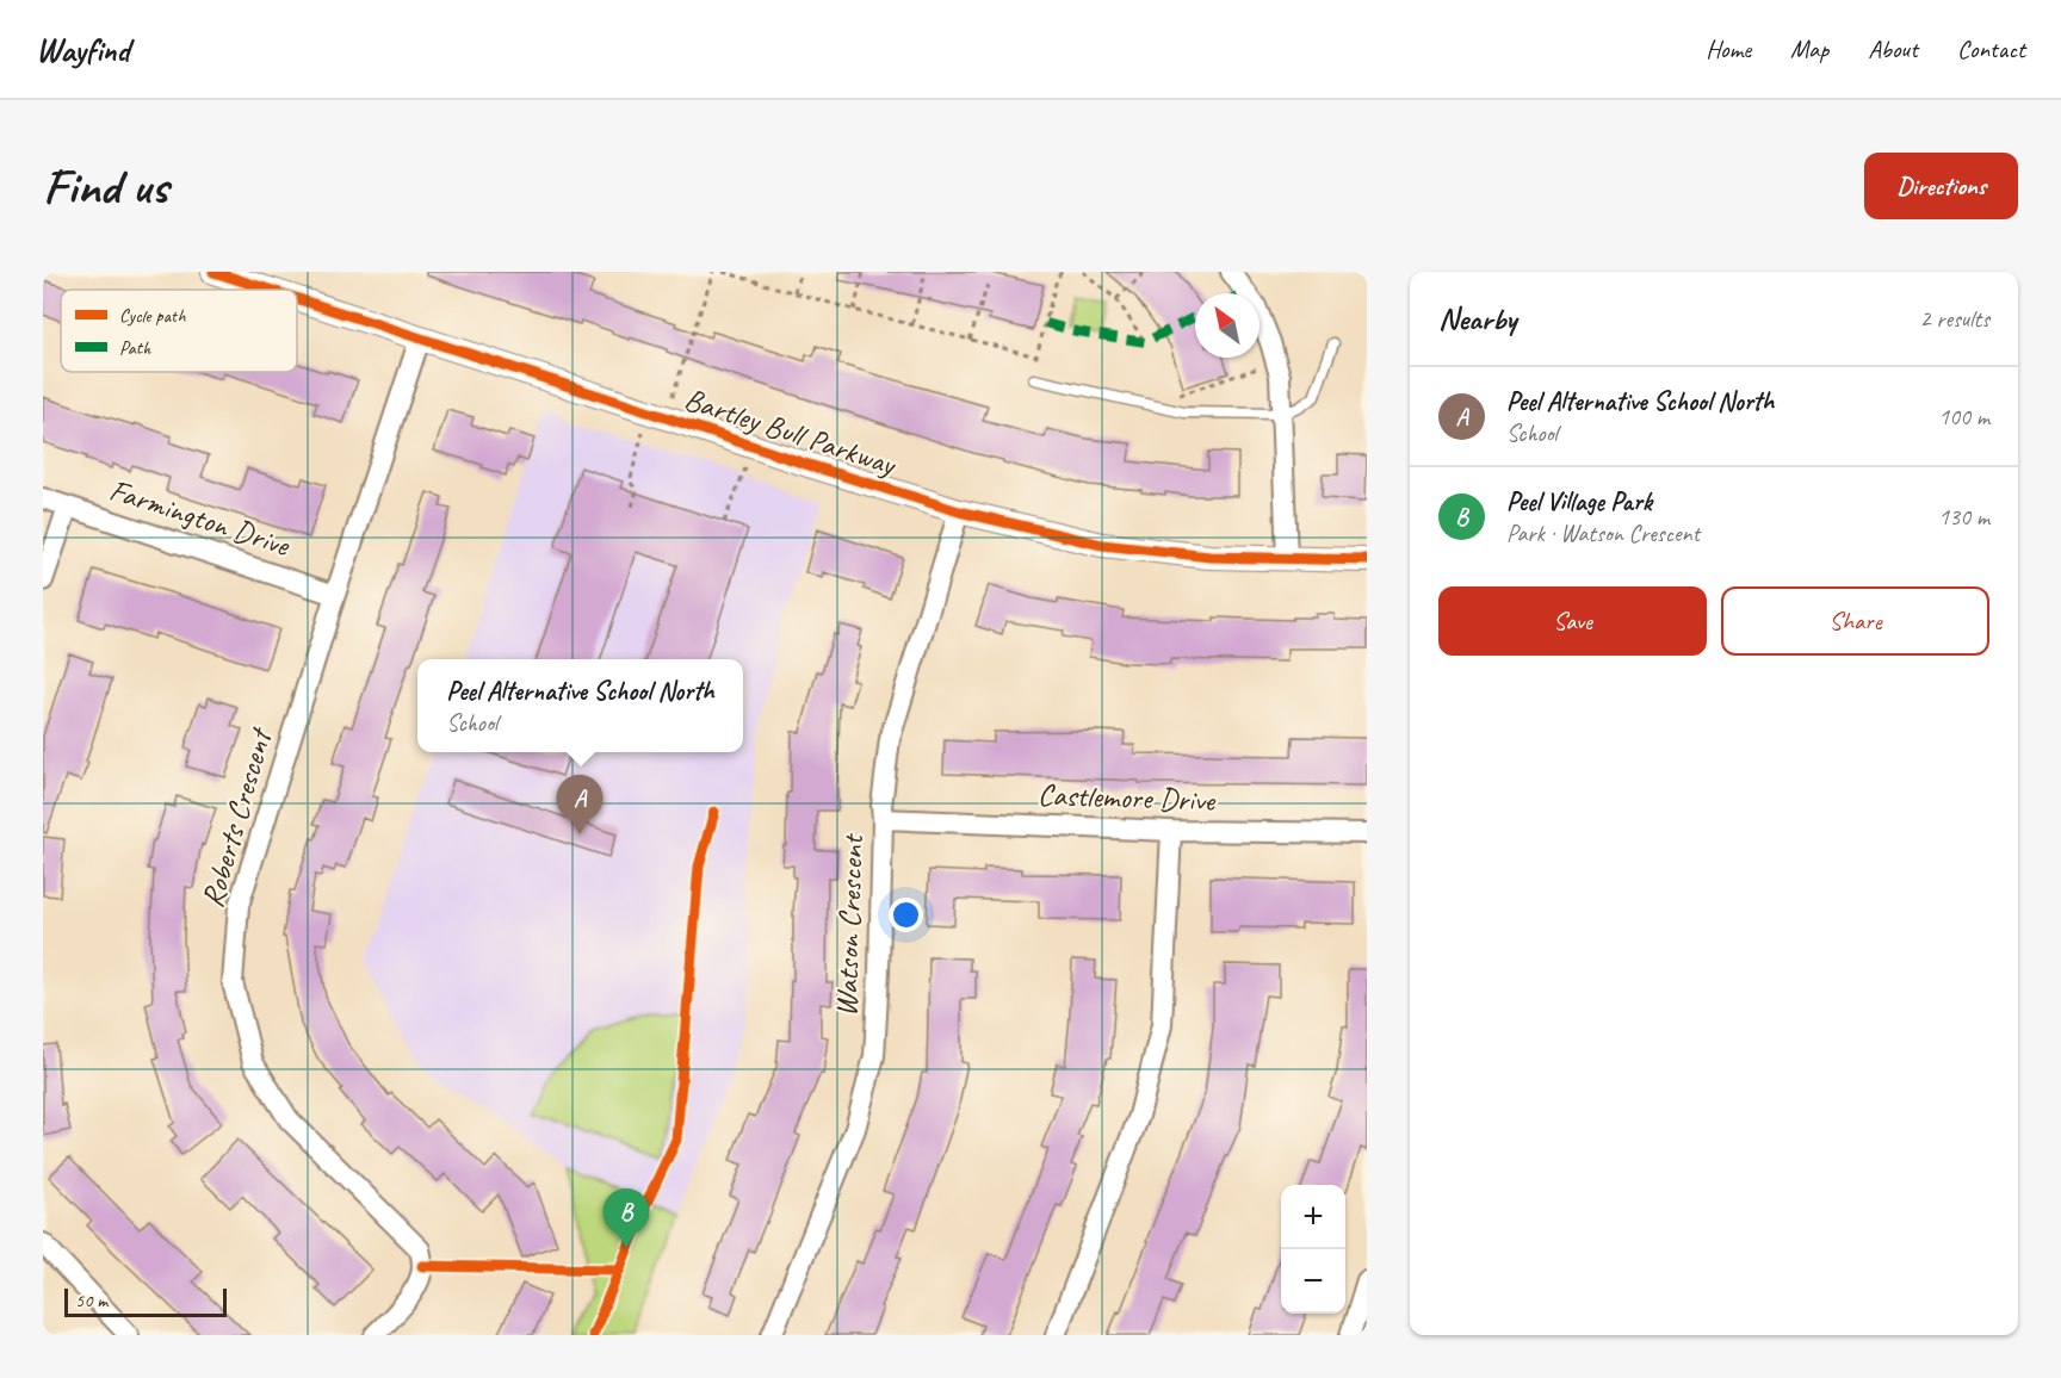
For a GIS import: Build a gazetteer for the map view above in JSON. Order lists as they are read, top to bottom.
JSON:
{
  "streets": {
    "street": [
      "Bartley Bull Parkway",
      "Farmington Drive",
      "Castlemore Drive",
      "Roberts Crescent",
      "Watson Crescent"
    ]
  },
  "crossings": [
    ["Bartley Bull Parkway", "Roberts Crescent"],
    ["Bartley Bull Parkway", "Watson Crescent"],
    ["Farmington Drive", "Roberts Crescent"],
    ["Castlemore Drive", "Watson Crescent"]
  ],
  "legend": ["Cycle path", "Path"],
  "scale_bar": "50 m",
  "north": "top left",
  "page": {
    "header": "Wayfind",
    "nav": [
      "Home",
      "Map",
      "About",
      "Contact"
    ],
    "buttons": [
      "Directions",
      ["Save", "Share"]
    ],
    "title": "Find us",
    "heading": ["Nearby", "2 results"],
    "list": [
      {
        "mark": "A",
        "name": "Peel Alternative School North",
        "note": "School",
        "value": "100 m"
      },
      {
        "mark": "B",
        "name": "Peel Village Park",
        "note": "Park · Watson Crescent",
        "value": "130 m"
      }
    ],
    "popup": ["Peel Alternative School North", "School"],
    "pins": ["A", "B"],
    "map_buttons": ["+", "−"],
    "scale": "50 m"
  }
}
